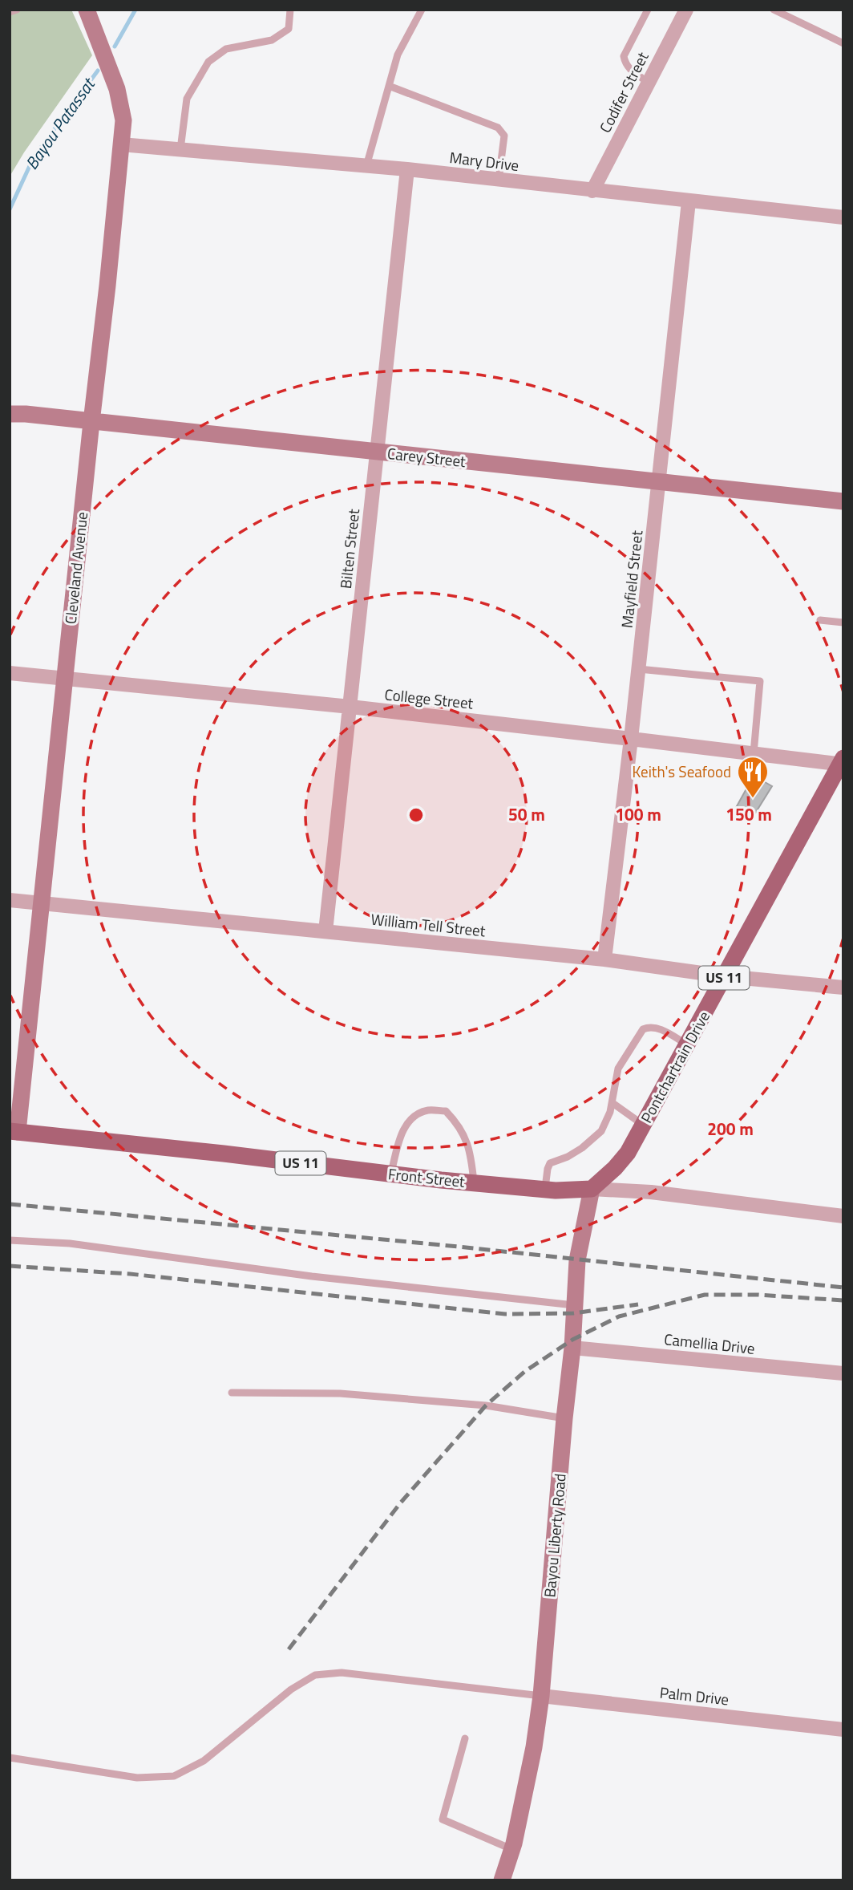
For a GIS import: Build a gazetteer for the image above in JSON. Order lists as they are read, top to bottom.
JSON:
{
  "streets": {
    "main road": ["US 11", "Pontchartrain Drive", "Front Street"],
    "street": [
      "Codifer Street",
      "Mary Drive",
      "Carey Street",
      "Bilten Street",
      "Cleveland Avenue",
      "Mayfield Street",
      "College Street",
      "William Tell Street",
      "Camellia Drive",
      "Bayou Liberty Road",
      "Palm Drive"
    ]
  },
  "crossings": [
    ["Codifer Street", "Mary Drive"],
    ["Mary Drive", "Bilten Street"],
    ["Mary Drive", "Cleveland Avenue"],
    ["Mary Drive", "Mayfield Street"],
    ["Carey Street", "Bilten Street"],
    ["Carey Street", "Cleveland Avenue"],
    ["Carey Street", "Mayfield Street"],
    ["Bilten Street", "College Street"],
    ["Bilten Street", "William Tell Street"],
    ["Cleveland Avenue", "College Street"],
    ["Cleveland Avenue", "William Tell Street"],
    ["Cleveland Avenue", "Front Street"],
    ["Mayfield Street", "College Street"],
    ["Mayfield Street", "William Tell Street"],
    ["College Street", "Pontchartrain Drive"],
    ["William Tell Street", "Pontchartrain Drive"],
    ["Pontchartrain Drive", "Front Street"],
    ["Pontchartrain Drive", "Bayou Liberty Road"],
    ["Front Street", "Bayou Liberty Road"],
    ["Camellia Drive", "Bayou Liberty Road"],
    ["Bayou Liberty Road", "Palm Drive"]
  ],
  "water": ["Bayou Patassat"],
  "places": {
    "restaurant": ["Keith's Seafood"]
  },
  "rings": [
    "50 m",
    "100 m",
    "150 m",
    "200 m"
  ]
}
